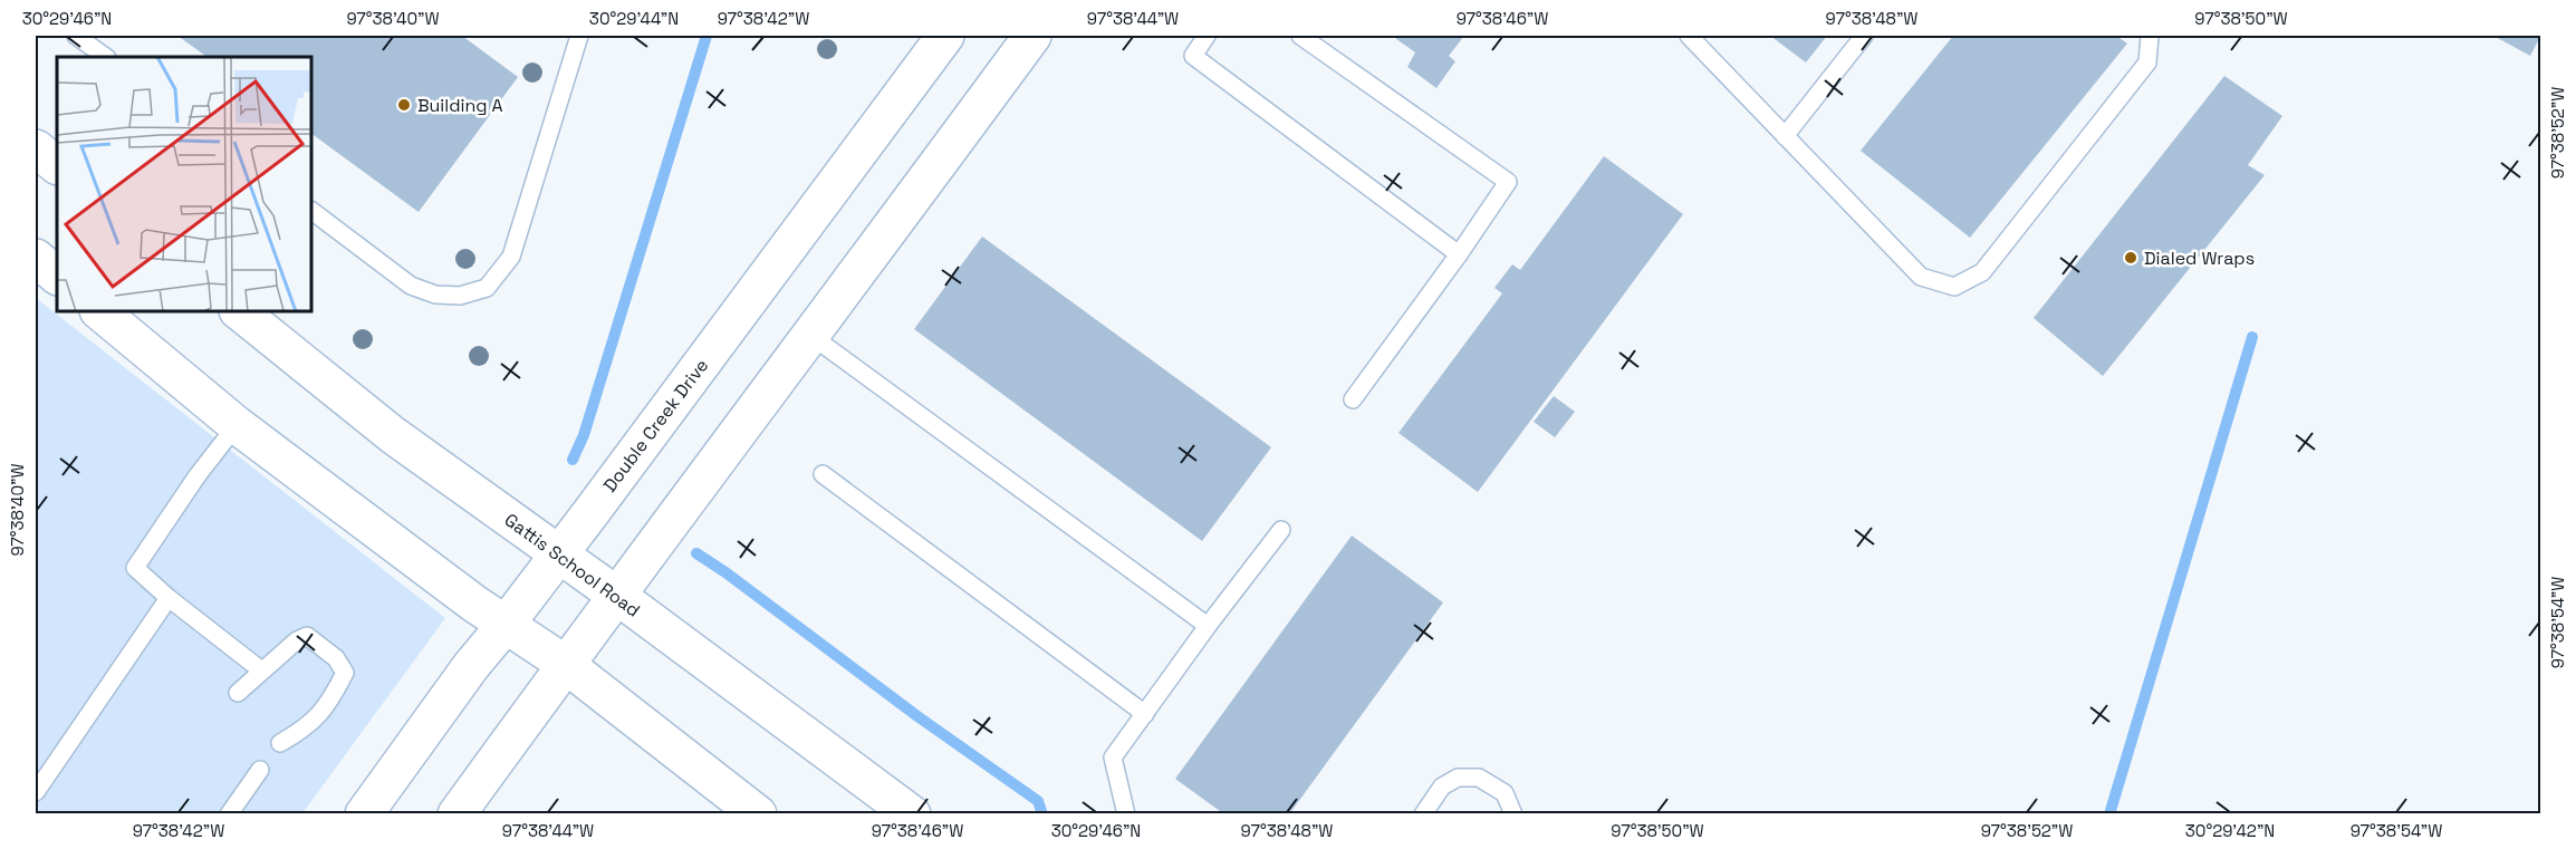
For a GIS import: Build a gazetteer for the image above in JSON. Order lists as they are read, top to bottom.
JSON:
{
  "streets": {
    "street": ["Double Creek Drive", "Gattis School Road"]
  },
  "crossings": [
    ["Double Creek Drive", "Gattis School Road"]
  ],
  "places": ["Building A", "Dialed Wraps"],
  "coordinates": [
    "30°29'46\"N",
    "97°38'40\"W",
    "30°29'44\"N",
    "97°38'42\"W",
    "97°38'44\"W",
    "97°38'46\"W",
    "97°38'48\"W",
    "97°38'50\"W",
    "97°38'52\"W",
    "97°38'54\"W",
    "30°29'42\"N"
  ]
}
